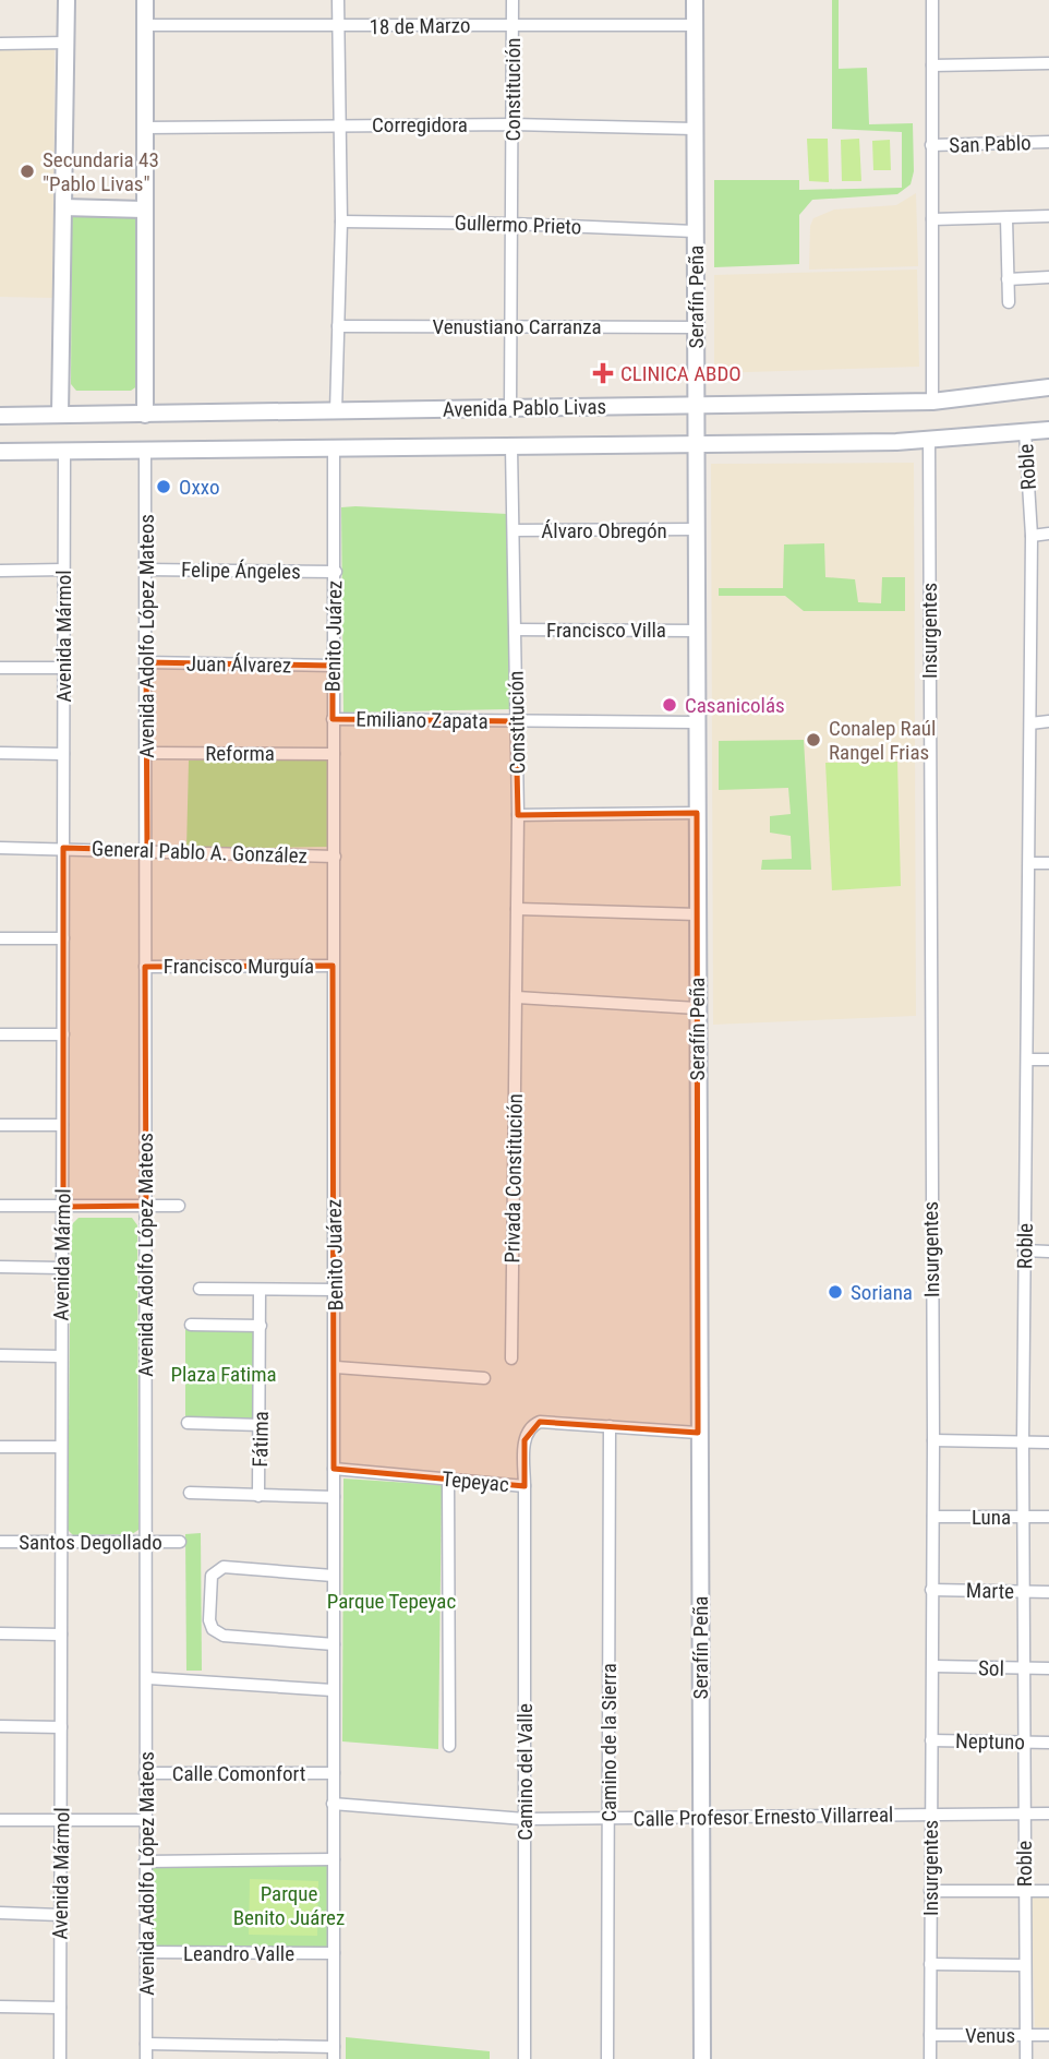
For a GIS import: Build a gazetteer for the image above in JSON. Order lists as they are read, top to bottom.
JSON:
{
  "streets": {
    "main road": ["Serafín Peña", "Avenida Pablo Livas"],
    "street": [
      "18 de Marzo",
      "Constitución",
      "Corregidora",
      "San Pablo",
      "Gullermo Prieto",
      "Venustiano Carranza",
      "Roble",
      "Álvaro Obregón",
      "Felipe Ángeles",
      "Francisco Villa",
      "Insurgentes",
      "Avenida Mármol",
      "Avenida Adolfo López Mateos",
      "Benito Juárez",
      "Juan Álvarez",
      "Emiliano Zapata",
      "Reforma",
      "General Pablo A. González",
      "Francisco Murguía",
      "Privada Constitución",
      "Fátima",
      "Tepeyac",
      "Luna",
      "Santos Degollado",
      "Marte",
      "Sol",
      "Neptuno",
      "Camino de la Sierra",
      "Camino del Valle",
      "Calle Comonfort",
      "Calle Profesor Ernesto Villarreal",
      "Leandro Valle",
      "Venus"
    ]
  },
  "crossings": [
    ["18 de Marzo", "Constitución"],
    ["18 de Marzo", "Serafín Peña"],
    ["Constitución", "Corregidora"],
    ["Constitución", "Gullermo Prieto"],
    ["Constitución", "Venustiano Carranza"],
    ["Constitución", "Avenida Pablo Livas"],
    ["Constitución", "Álvaro Obregón"],
    ["Constitución", "Francisco Villa"],
    ["Constitución", "Emiliano Zapata"],
    ["Constitución", "Privada Constitución"],
    ["Corregidora", "Serafín Peña"],
    ["Gullermo Prieto", "Serafín Peña"],
    ["Serafín Peña", "Venustiano Carranza"],
    ["Serafín Peña", "Avenida Pablo Livas"],
    ["Serafín Peña", "Álvaro Obregón"],
    ["Serafín Peña", "Francisco Villa"],
    ["Serafín Peña", "Emiliano Zapata"],
    ["Serafín Peña", "Tepeyac"],
    ["Serafín Peña", "Calle Profesor Ernesto Villarreal"],
    ["Avenida Pablo Livas", "Roble"],
    ["Avenida Pablo Livas", "Insurgentes"],
    ["Avenida Pablo Livas", "Avenida Mármol"],
    ["Avenida Pablo Livas", "Avenida Adolfo López Mateos"],
    ["Avenida Pablo Livas", "Benito Juárez"],
    ["Roble", "Luna"],
    ["Roble", "Marte"],
    ["Roble", "Sol"],
    ["Roble", "Neptuno"],
    ["Roble", "Calle Profesor Ernesto Villarreal"],
    ["Roble", "Venus"],
    ["Felipe Ángeles", "Avenida Adolfo López Mateos"],
    ["Felipe Ángeles", "Benito Juárez"],
    ["Insurgentes", "Luna"],
    ["Insurgentes", "Marte"],
    ["Insurgentes", "Sol"],
    ["Insurgentes", "Neptuno"],
    ["Insurgentes", "Calle Profesor Ernesto Villarreal"],
    ["Insurgentes", "Venus"],
    ["Avenida Mármol", "General Pablo A. González"],
    ["Avenida Mármol", "Santos Degollado"],
    ["Avenida Adolfo López Mateos", "Juan Álvarez"],
    ["Avenida Adolfo López Mateos", "Reforma"],
    ["Avenida Adolfo López Mateos", "General Pablo A. González"],
    ["Avenida Adolfo López Mateos", "Francisco Murguía"],
    ["Avenida Adolfo López Mateos", "Santos Degollado"],
    ["Avenida Adolfo López Mateos", "Calle Comonfort"],
    ["Avenida Adolfo López Mateos", "Leandro Valle"],
    ["Benito Juárez", "Juan Álvarez"],
    ["Benito Juárez", "Emiliano Zapata"],
    ["Benito Juárez", "Reforma"],
    ["Benito Juárez", "General Pablo A. González"],
    ["Benito Juárez", "Francisco Murguía"],
    ["Benito Juárez", "Tepeyac"],
    ["Benito Juárez", "Calle Comonfort"],
    ["Benito Juárez", "Calle Profesor Ernesto Villarreal"],
    ["Benito Juárez", "Leandro Valle"],
    ["Tepeyac", "Camino de la Sierra"],
    ["Tepeyac", "Camino del Valle"],
    ["Camino de la Sierra", "Calle Profesor Ernesto Villarreal"],
    ["Camino del Valle", "Calle Profesor Ernesto Villarreal"]
  ],
  "parks": ["Plaza Fatima", "Parque Tepeyac", "Parque Benito Juárez"],
  "places": {
    "other": [
      "Secundaria 43 \"Pablo Livas\"",
      "Oxxo",
      "Casanicolás",
      "Conalep Raúl Rangel Frias",
      "Soriana"
    ],
    "health": ["CLINICA ABDO"]
  }
}
